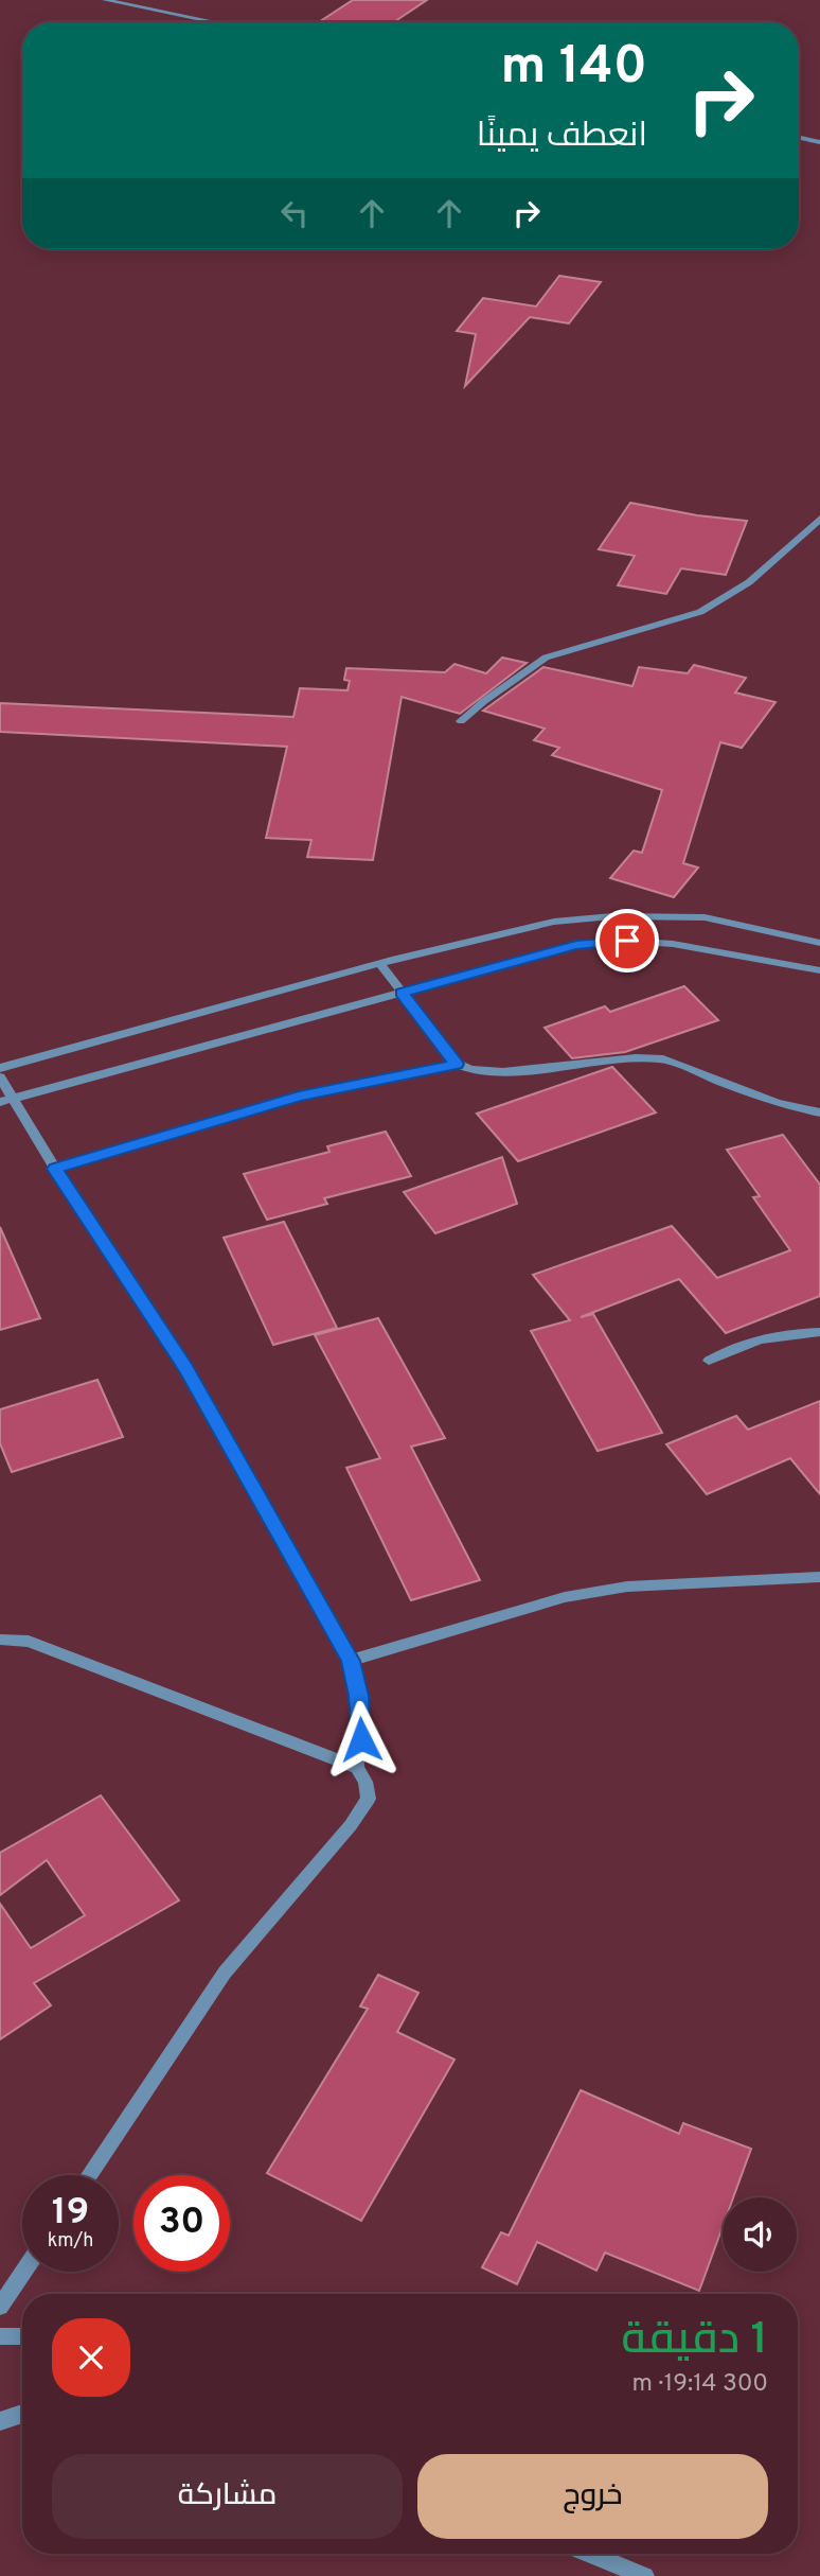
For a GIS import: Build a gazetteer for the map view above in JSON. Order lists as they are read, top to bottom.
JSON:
{
  "page": {
    "turn": ["140 m", "انعطف يمينًا"],
    "speed": "19 km/h",
    "limit": "30",
    "heading": ["1 دقيقة", "300 m · 19:14"],
    "buttons": ["خروج", "مشاركة"]
  }
}
